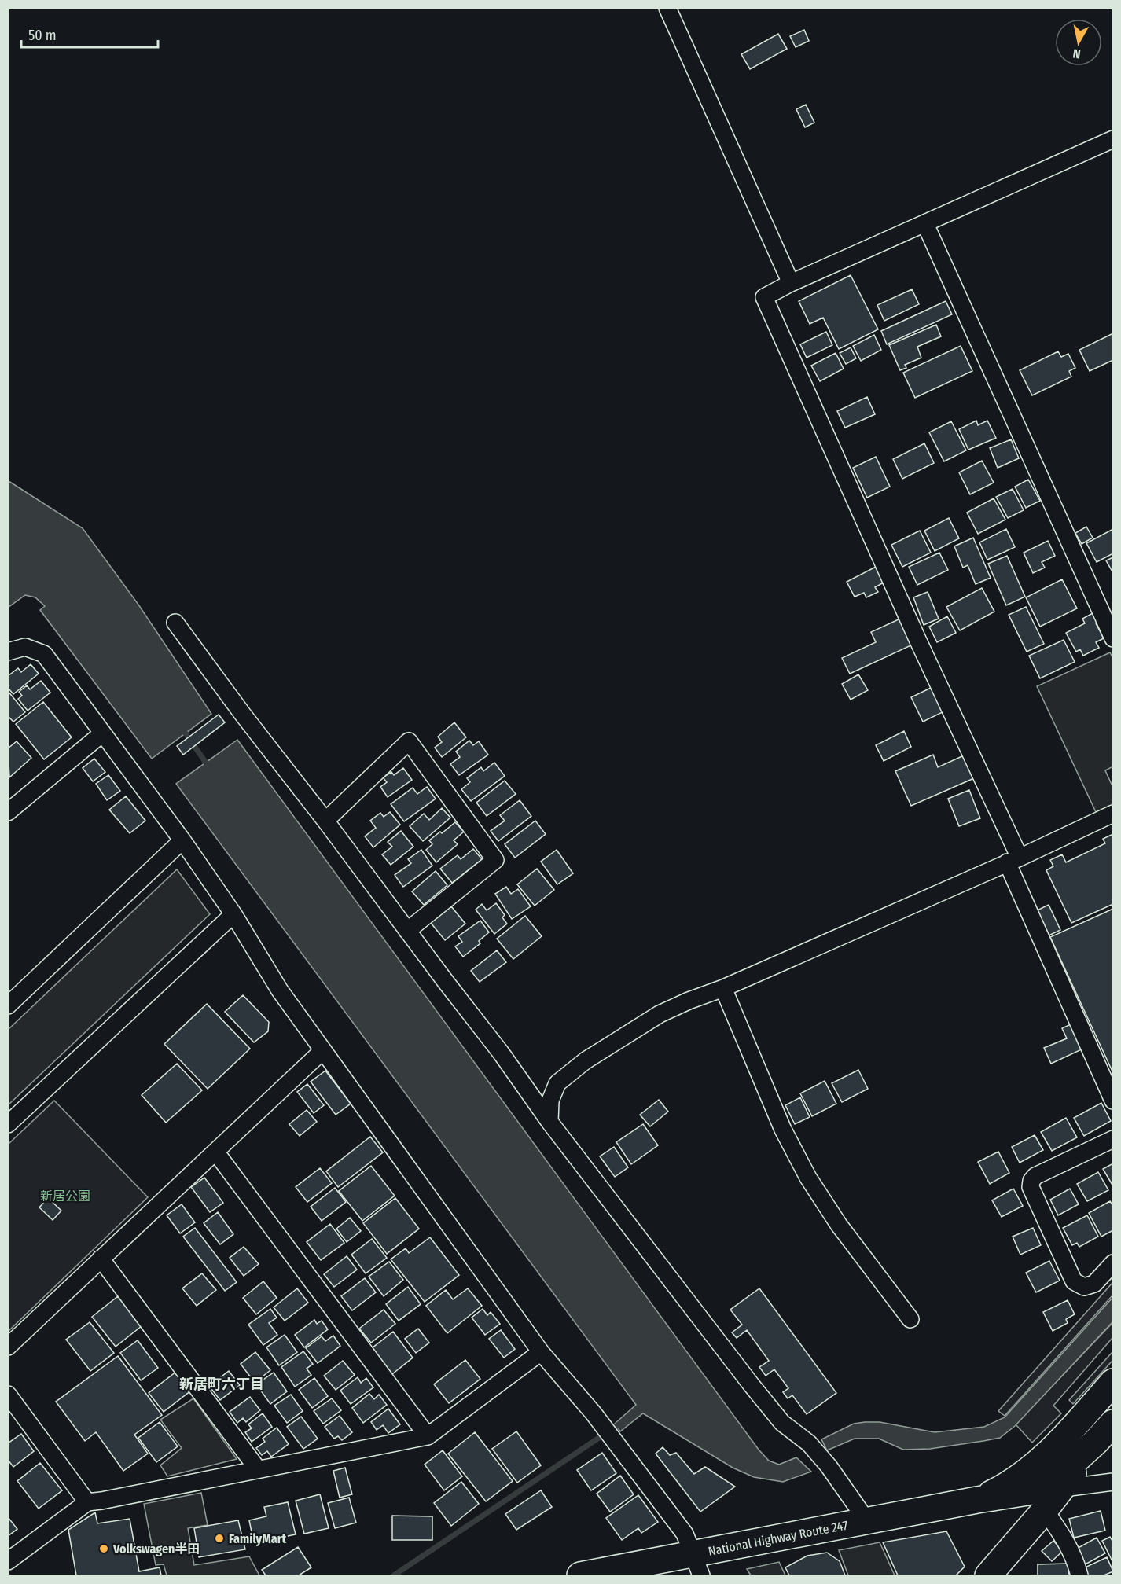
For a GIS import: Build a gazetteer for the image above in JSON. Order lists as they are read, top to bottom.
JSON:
{
  "streets": {
    "highway": ["National Highway Route 247"]
  },
  "districts": ["新居町六丁目"],
  "parks": ["新居公園"],
  "places": ["FamilyMart", "Volkswagen半田"],
  "scale_bar": "50 m",
  "north": "bottom"
}
